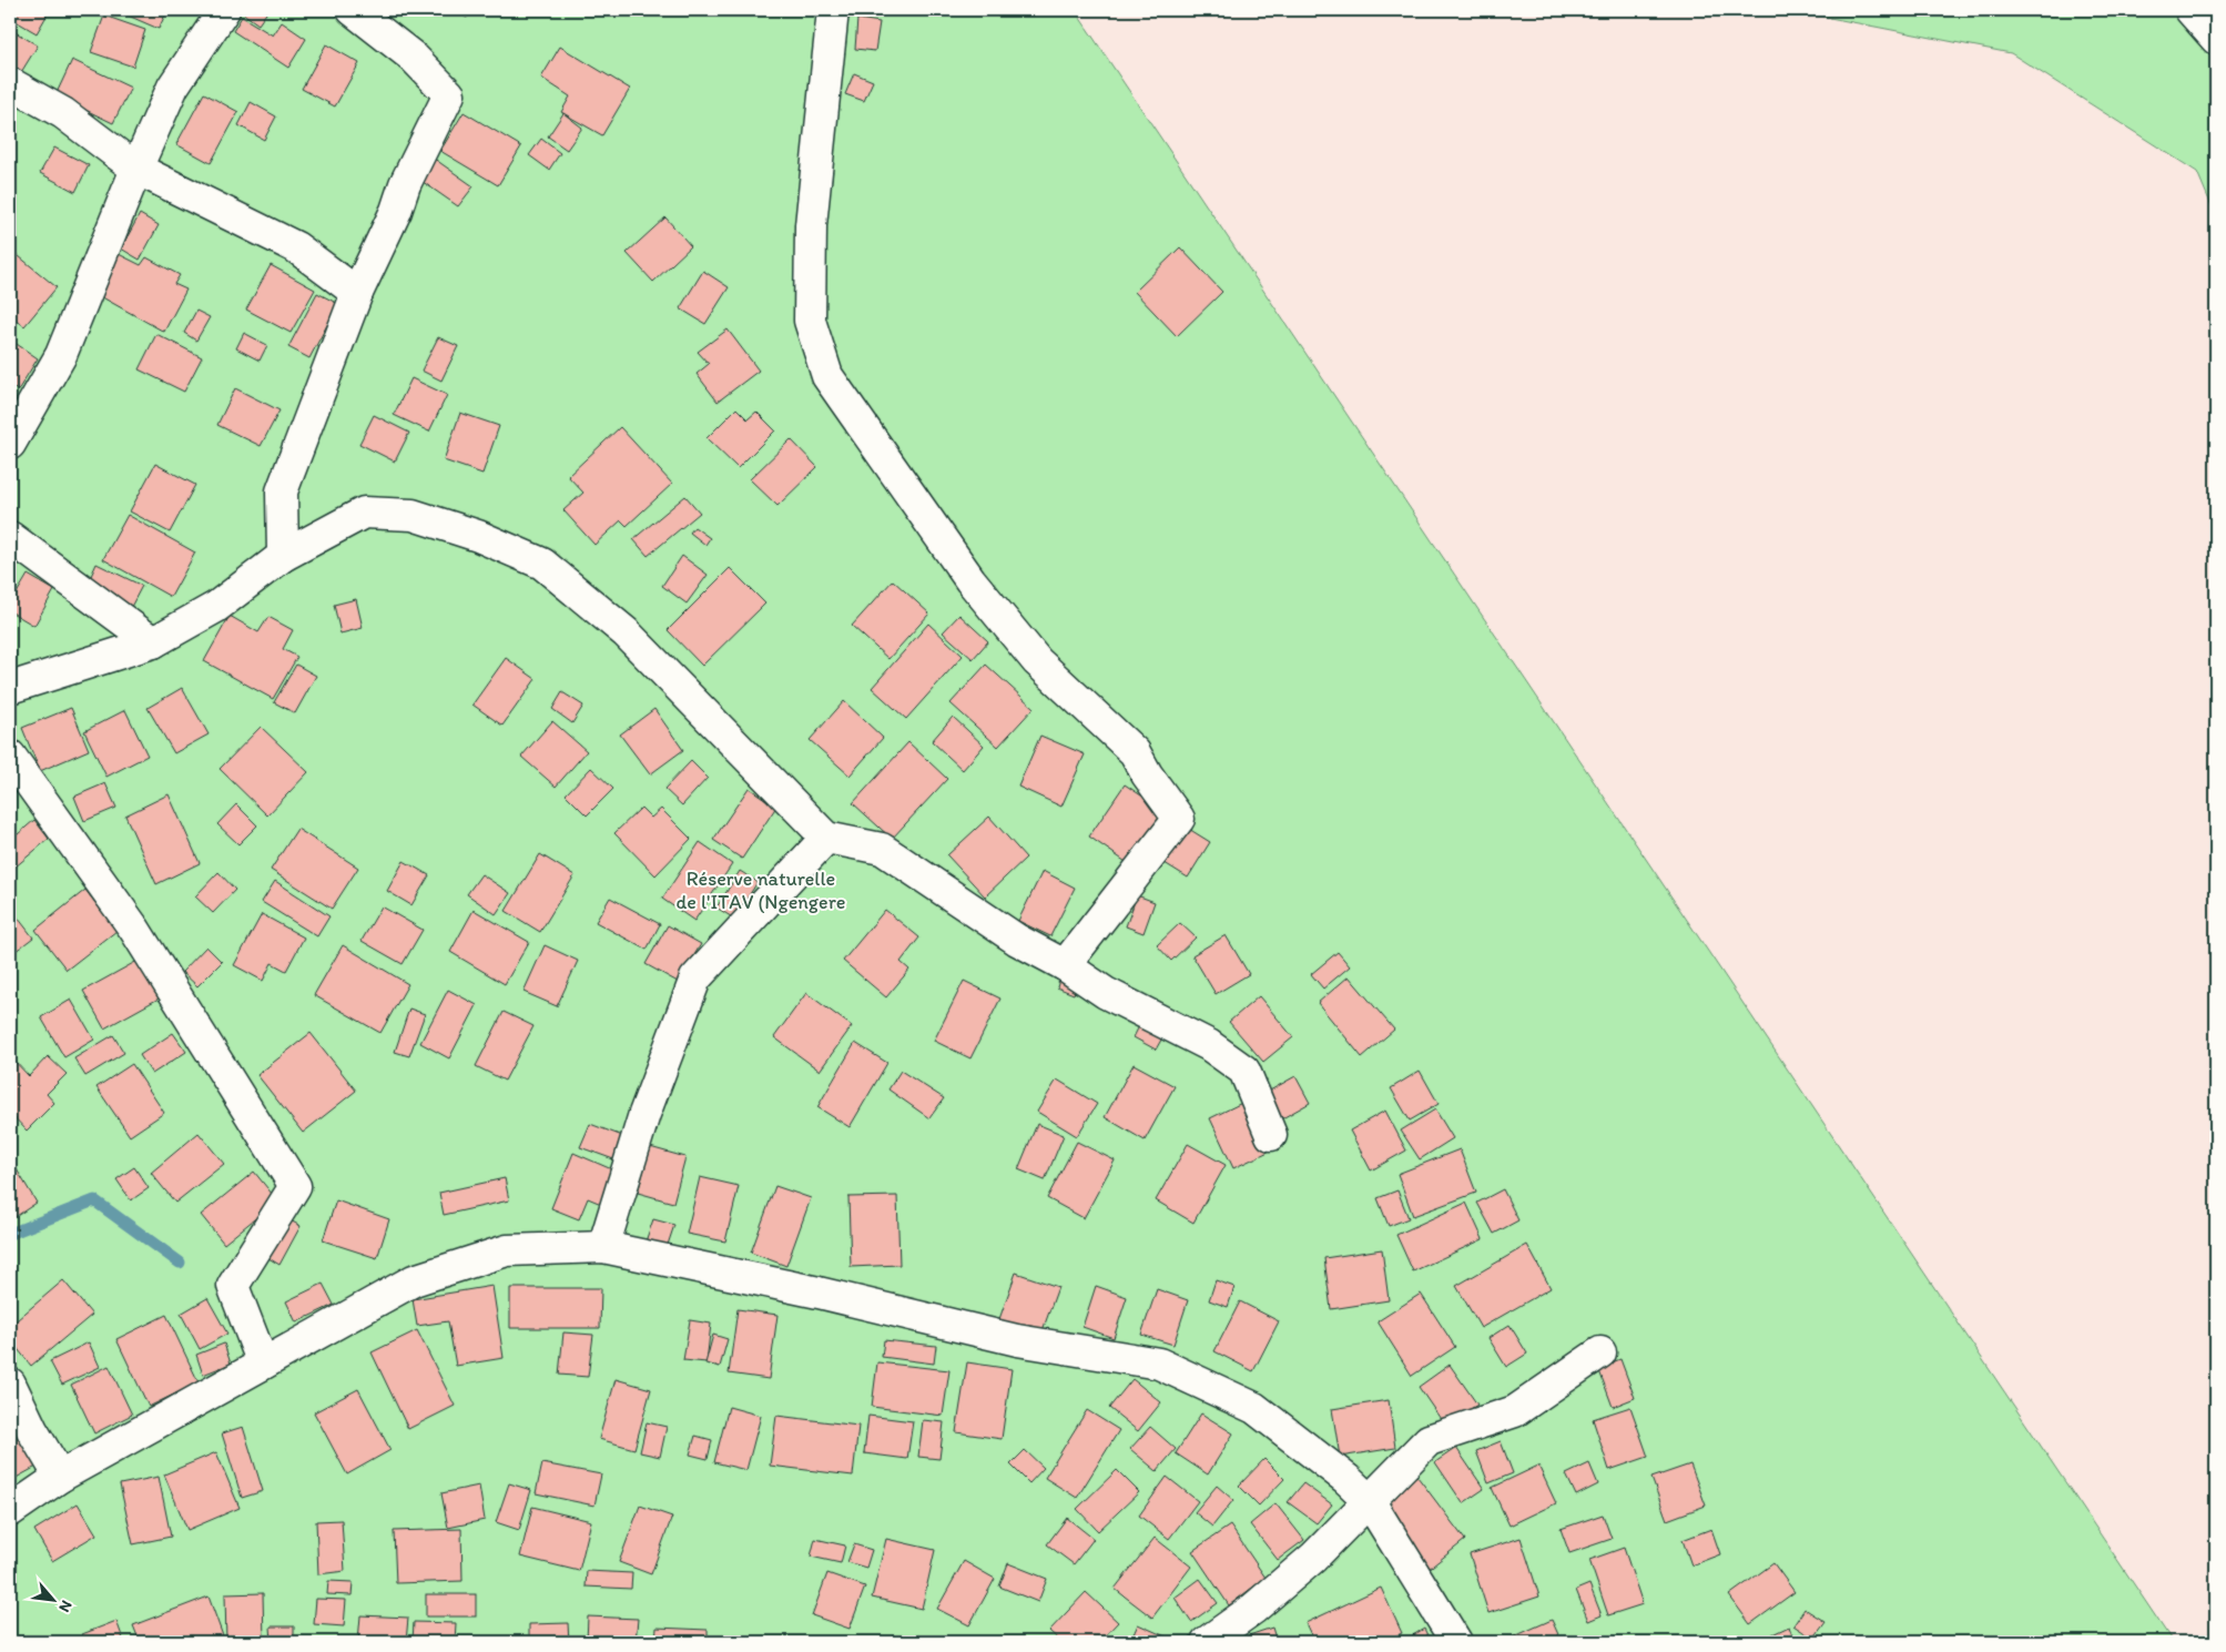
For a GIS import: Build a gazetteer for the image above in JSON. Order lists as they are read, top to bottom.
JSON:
{
  "parks": ["Réserve naturelle de l'ITAV (Ngengere"],
  "north": "bottom right"
}
